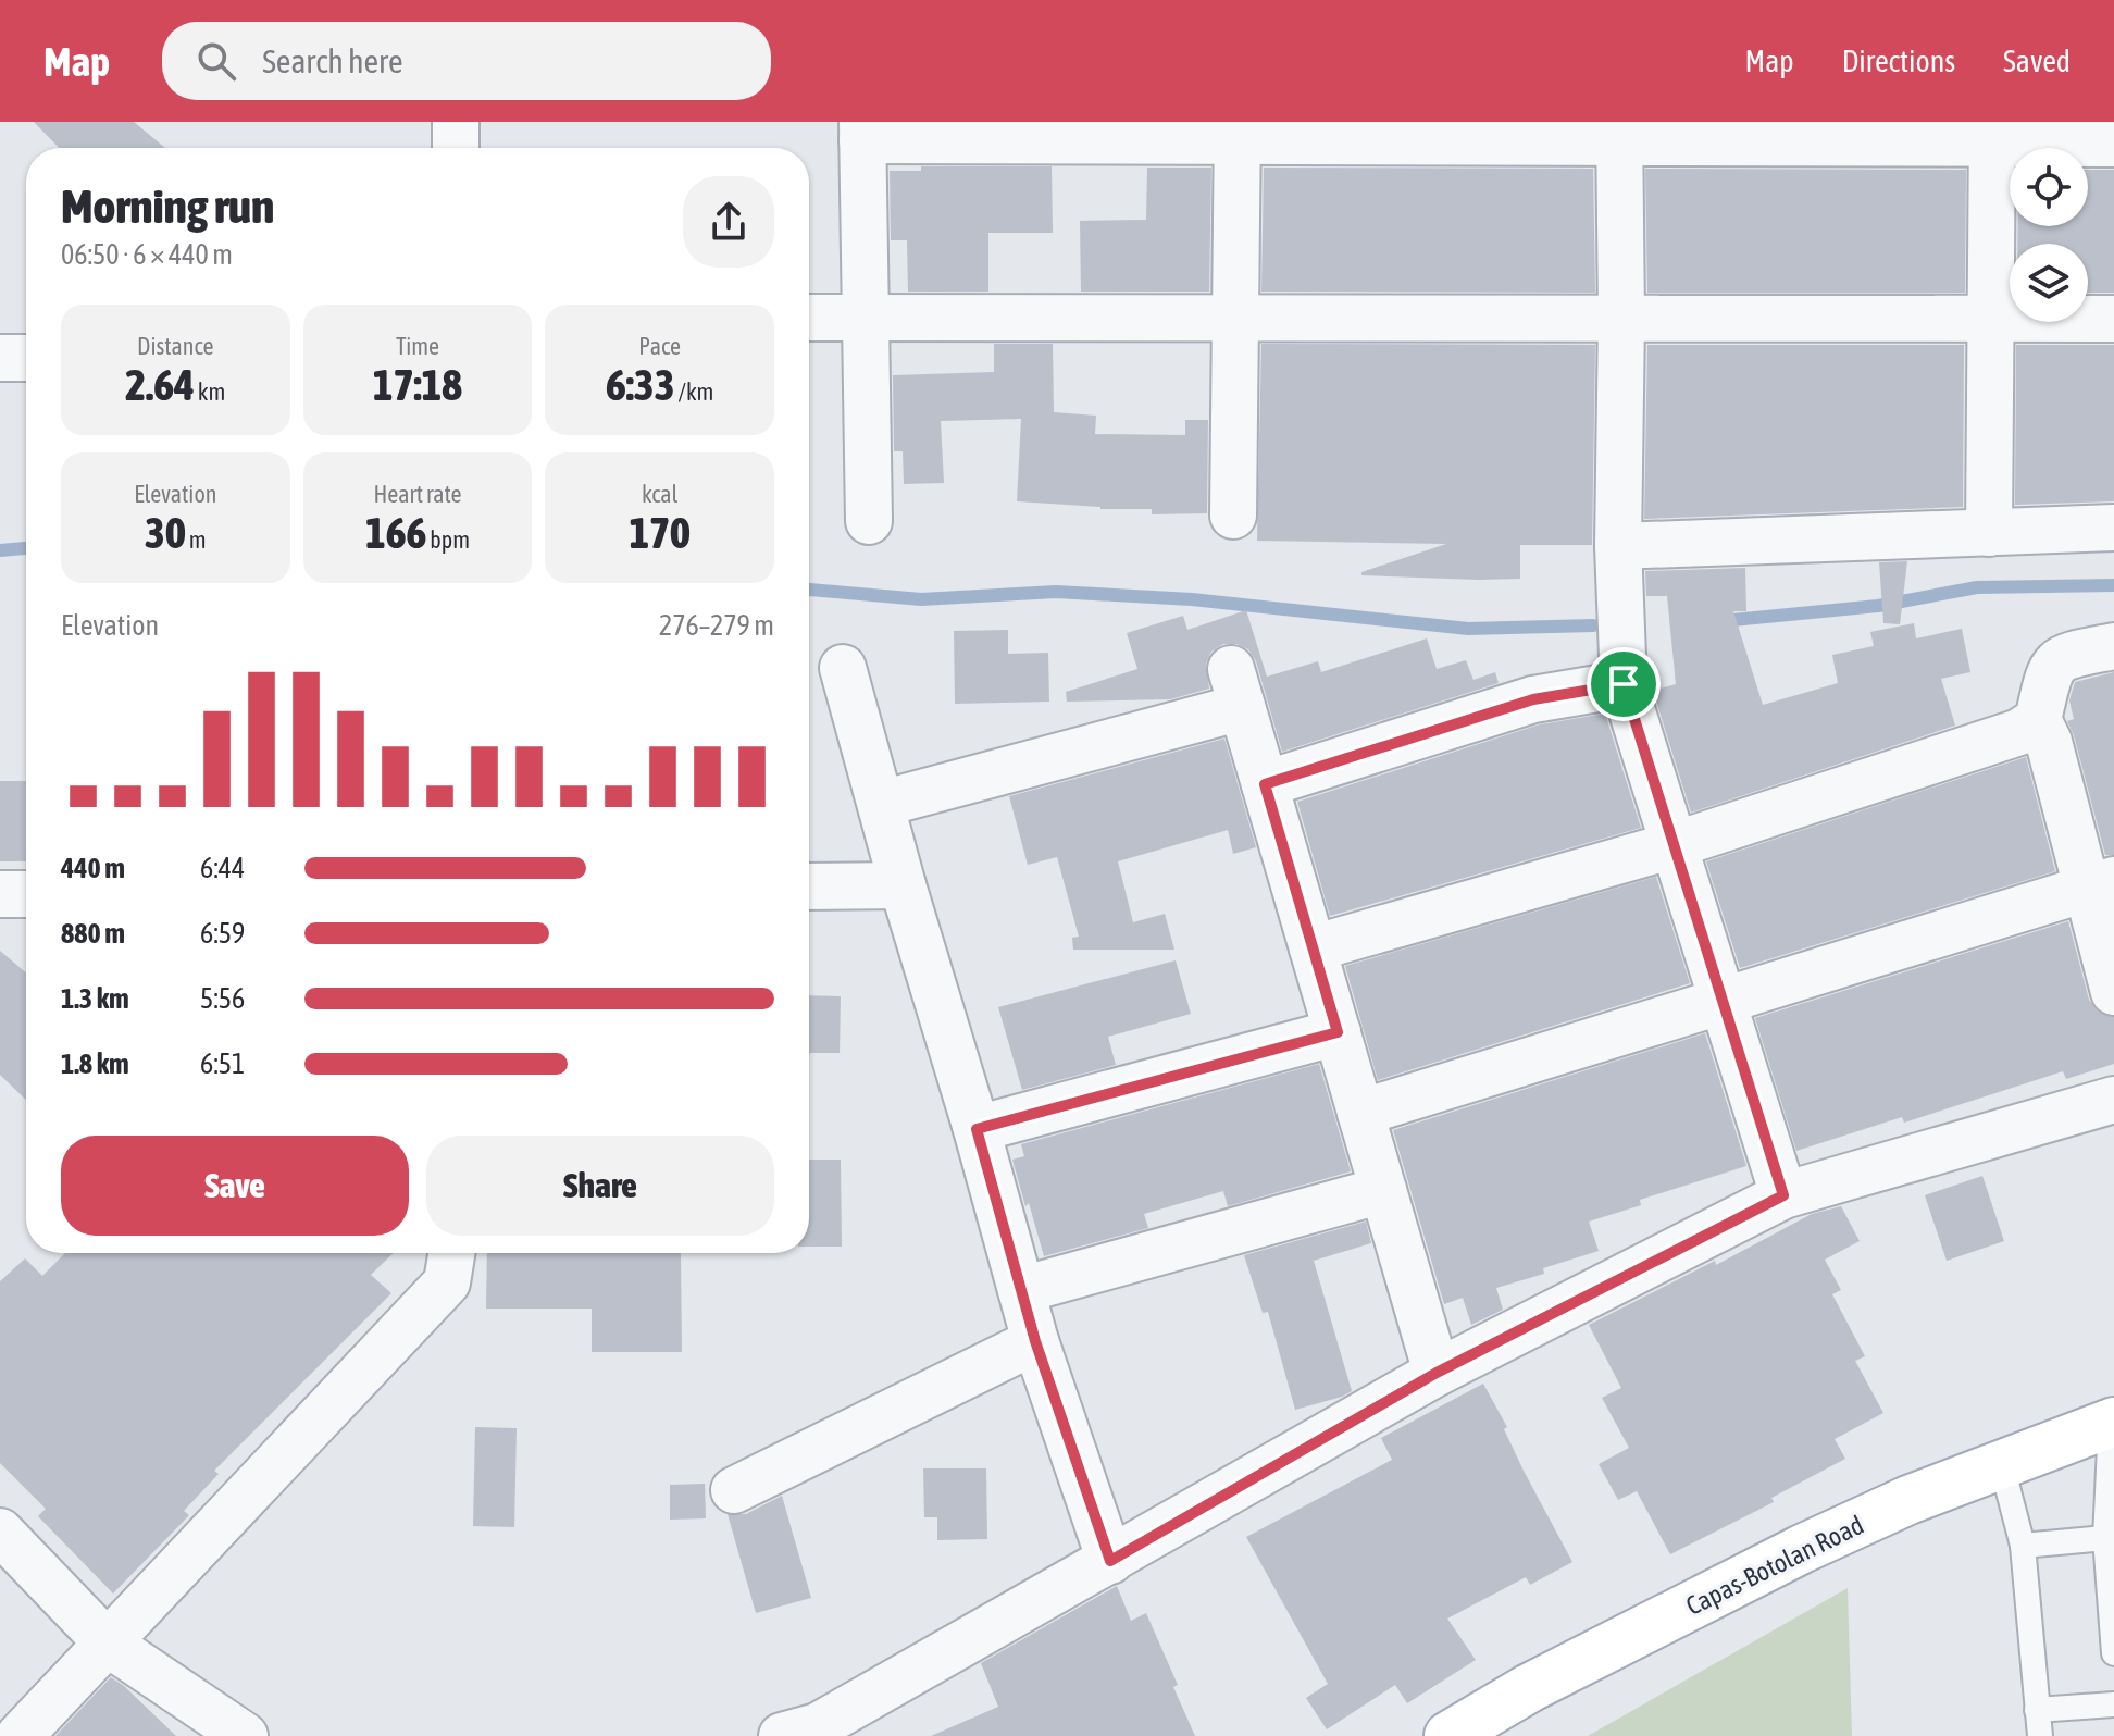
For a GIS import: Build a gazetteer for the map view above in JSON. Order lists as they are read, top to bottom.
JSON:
{
  "streets": {
    "main road": ["Capas-Botolan Road"]
  },
  "page": {
    "header": "Map",
    "search": "Search here",
    "nav": ["Map", "Directions", "Saved"],
    "heading": ["Morning run", "06:50 · 6 × 440 m"],
    "stats": [
      ["Distance", "2.64 km"],
      ["Time", "17:18"],
      ["Pace", "6:33 /km"],
      ["Elevation", "30 m"],
      ["Heart rate", "166 bpm"],
      ["kcal", "170"]
    ],
    "chart": ["Elevation", "276–279 m"],
    "list": [
      {
        "name": "440 m",
        "note": "6:44"
      },
      {
        "name": "880 m",
        "note": "6:59"
      },
      {
        "name": "1.3 km",
        "note": "5:56"
      },
      {
        "name": "1.8 km",
        "note": "6:51"
      }
    ],
    "buttons": ["Save", "Share"]
  }
}
